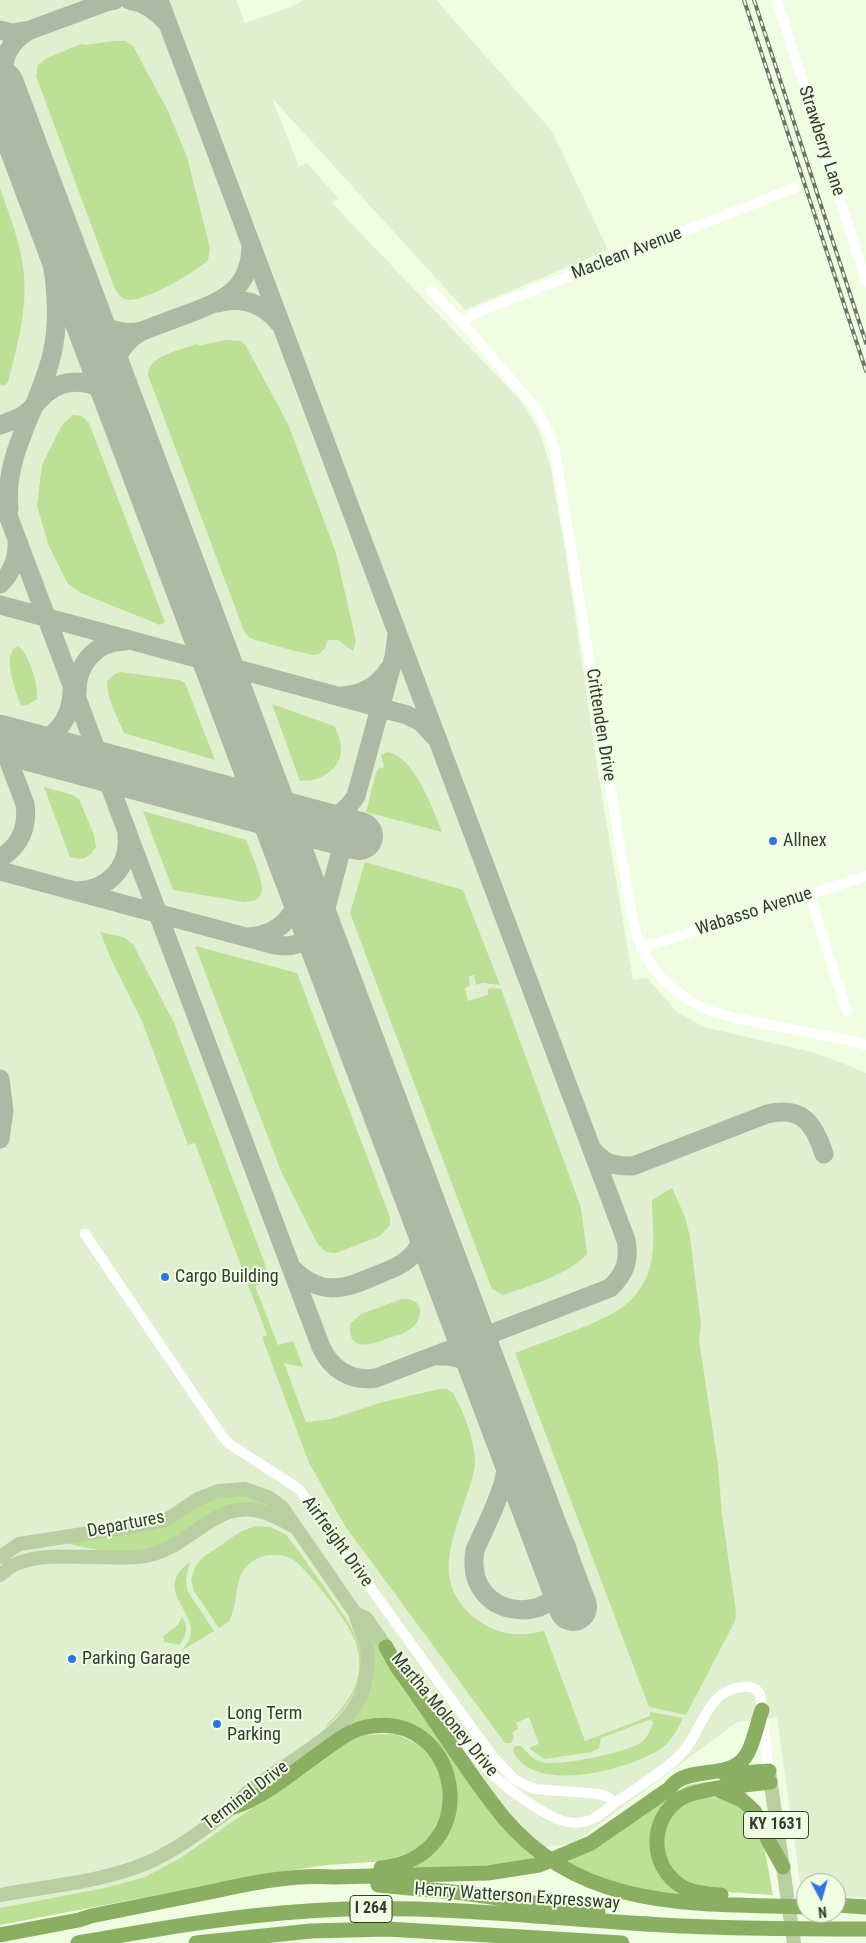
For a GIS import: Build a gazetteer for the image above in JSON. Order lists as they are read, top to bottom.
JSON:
{
  "streets": {
    "highway": ["Henry Watterson Expressway", "I 264"],
    "main road": ["Departures", "Terminal Drive", "KY 1631"],
    "street": [
      "Strawberry Lane",
      "Maclean Avenue",
      "Crittenden Drive",
      "Wabasso Avenue",
      "Airfreight Drive",
      "Martha Moloney Drive"
    ]
  },
  "crossings": [
    ["Maclean Avenue", "Crittenden Drive"],
    ["Crittenden Drive", "Wabasso Avenue"],
    ["Departures", "Terminal Drive"],
    ["Airfreight Drive", "Martha Moloney Drive"],
    ["Martha Moloney Drive", "KY 1631"]
  ],
  "places": [
    "Allnex",
    "Cargo Building",
    "Parking Garage",
    "Long Term Parking"
  ],
  "north": "bottom"
}
